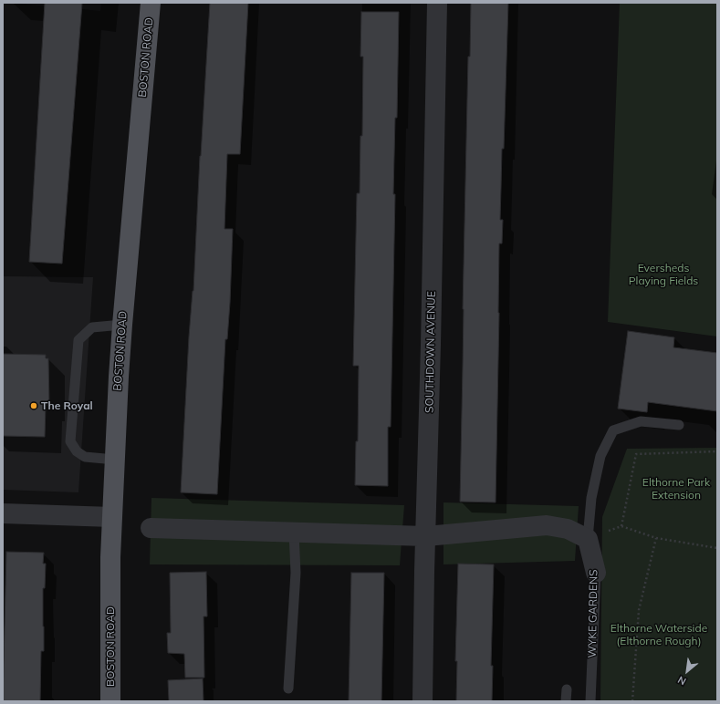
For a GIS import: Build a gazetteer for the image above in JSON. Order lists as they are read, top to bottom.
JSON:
{
  "streets": {
    "main road": ["BOSTON ROAD"],
    "street": ["SOUTHDOWN AVENUE", "WYKE GARDENS"]
  },
  "parks": ["Eversheds Playing Fields", "Elthorne Park Extension", "Elthorne Waterside (Elthorne Rough)"],
  "places": ["The Royal"],
  "north": "bottom left"
}
